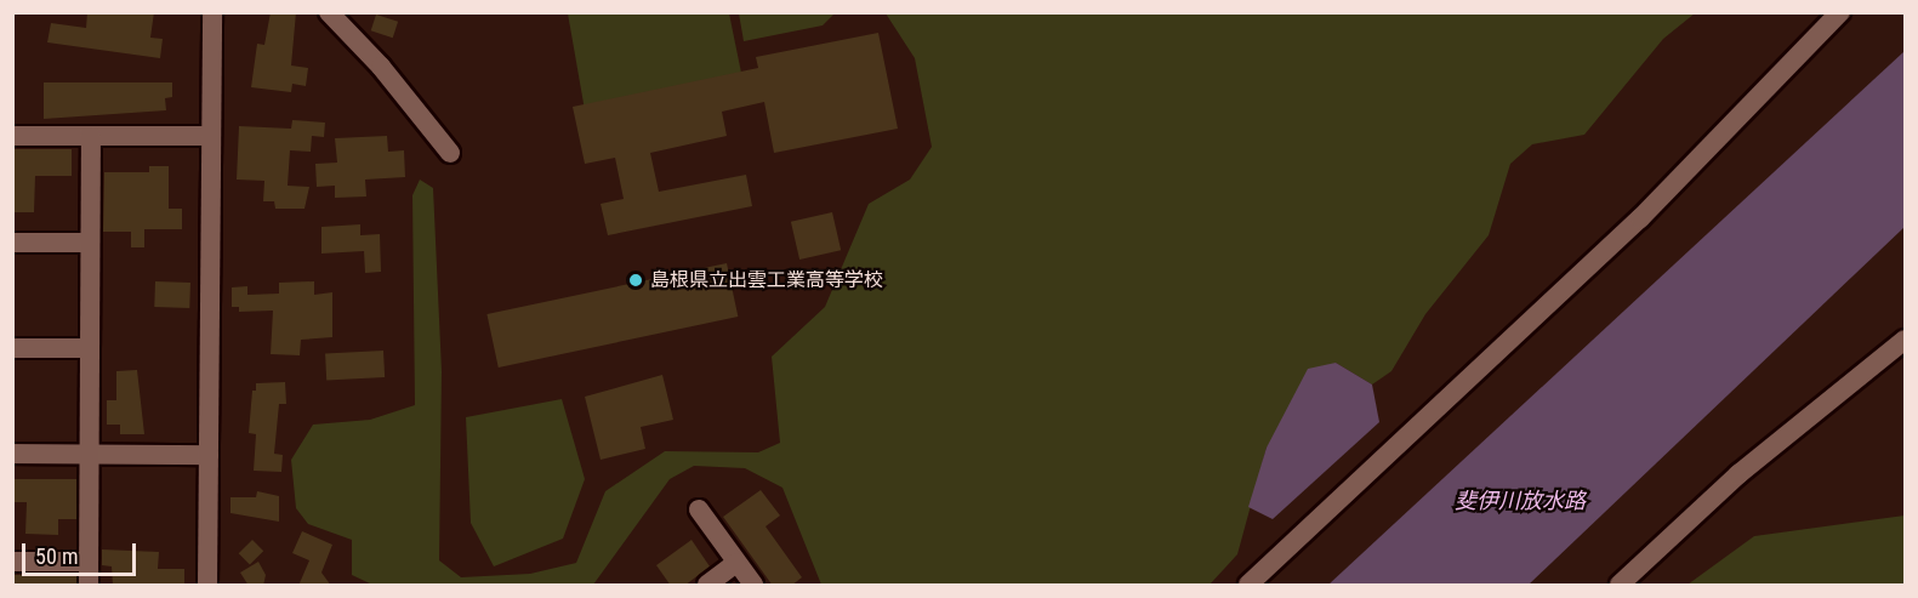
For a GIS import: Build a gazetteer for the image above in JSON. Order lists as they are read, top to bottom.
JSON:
{
  "water": ["斐伊川放水路"],
  "places": ["島根県立出雲工業高等学校"],
  "scale_bar": "50 m"
}
